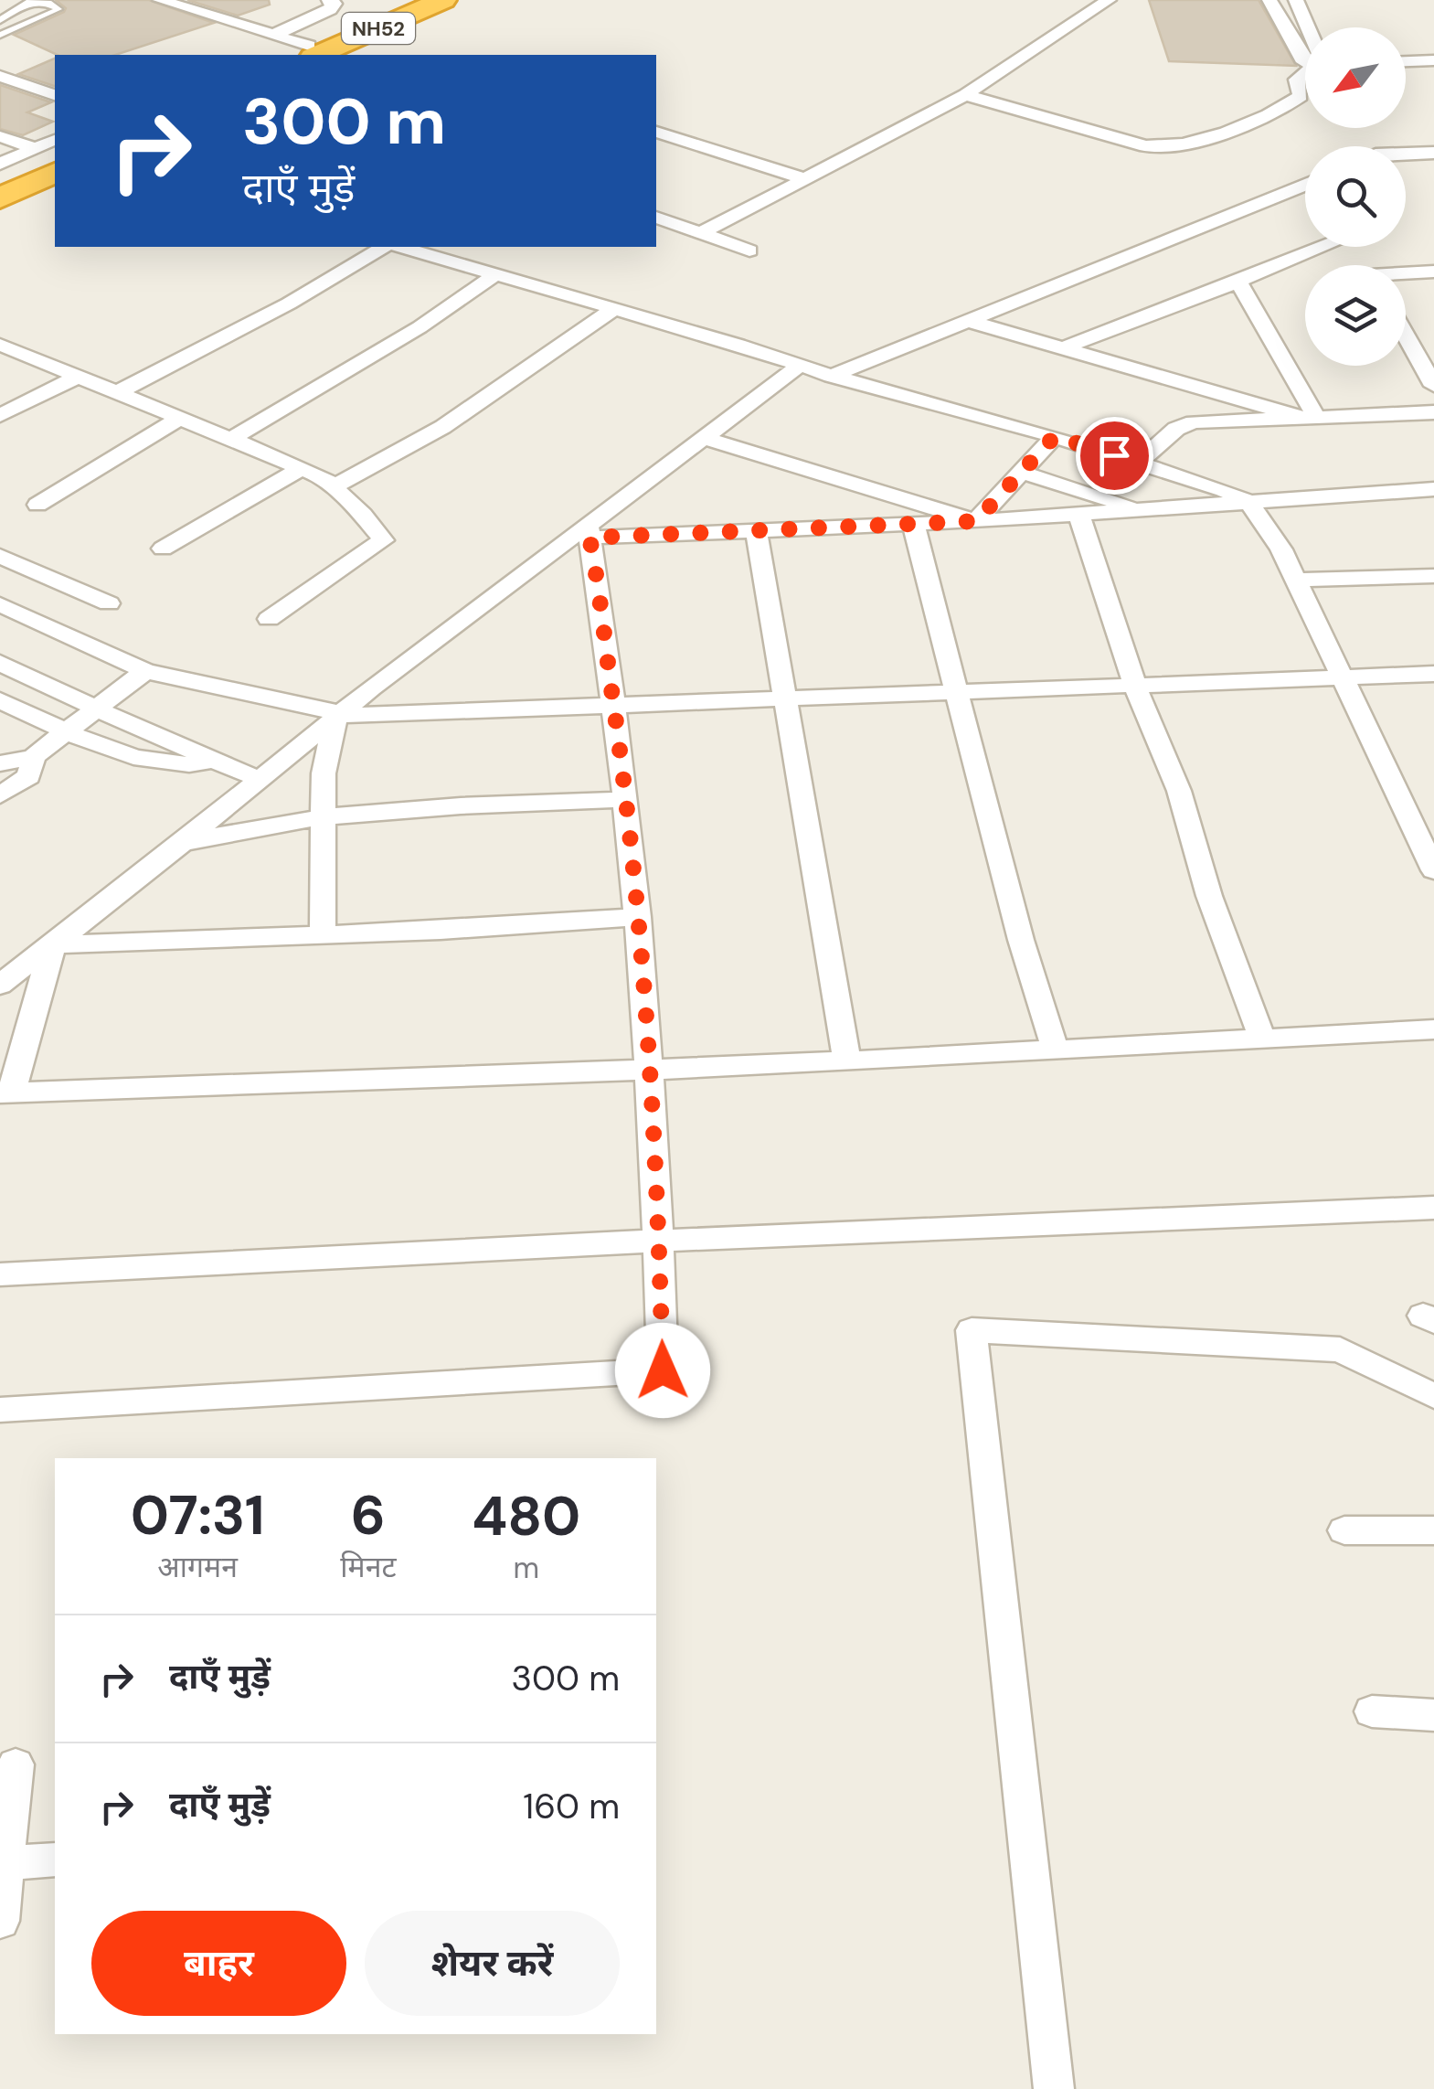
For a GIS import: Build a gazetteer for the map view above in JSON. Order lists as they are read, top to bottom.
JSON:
{
  "streets": {
    "highway": ["NH52"]
  },
  "north": "bottom left",
  "page": {
    "turn": ["300 m", "दाएँ मुड़ें"],
    "eta": [
      "07:31",
      "आगमन",
      "6",
      "मिनट",
      "480",
      "m"
    ],
    "list": [
      {
        "name": "दाएँ मुड़ें",
        "value": "300 m"
      },
      {
        "name": "दाएँ मुड़ें",
        "value": "160 m"
      }
    ],
    "buttons": ["बाहर", "शेयर करें"]
  }
}
